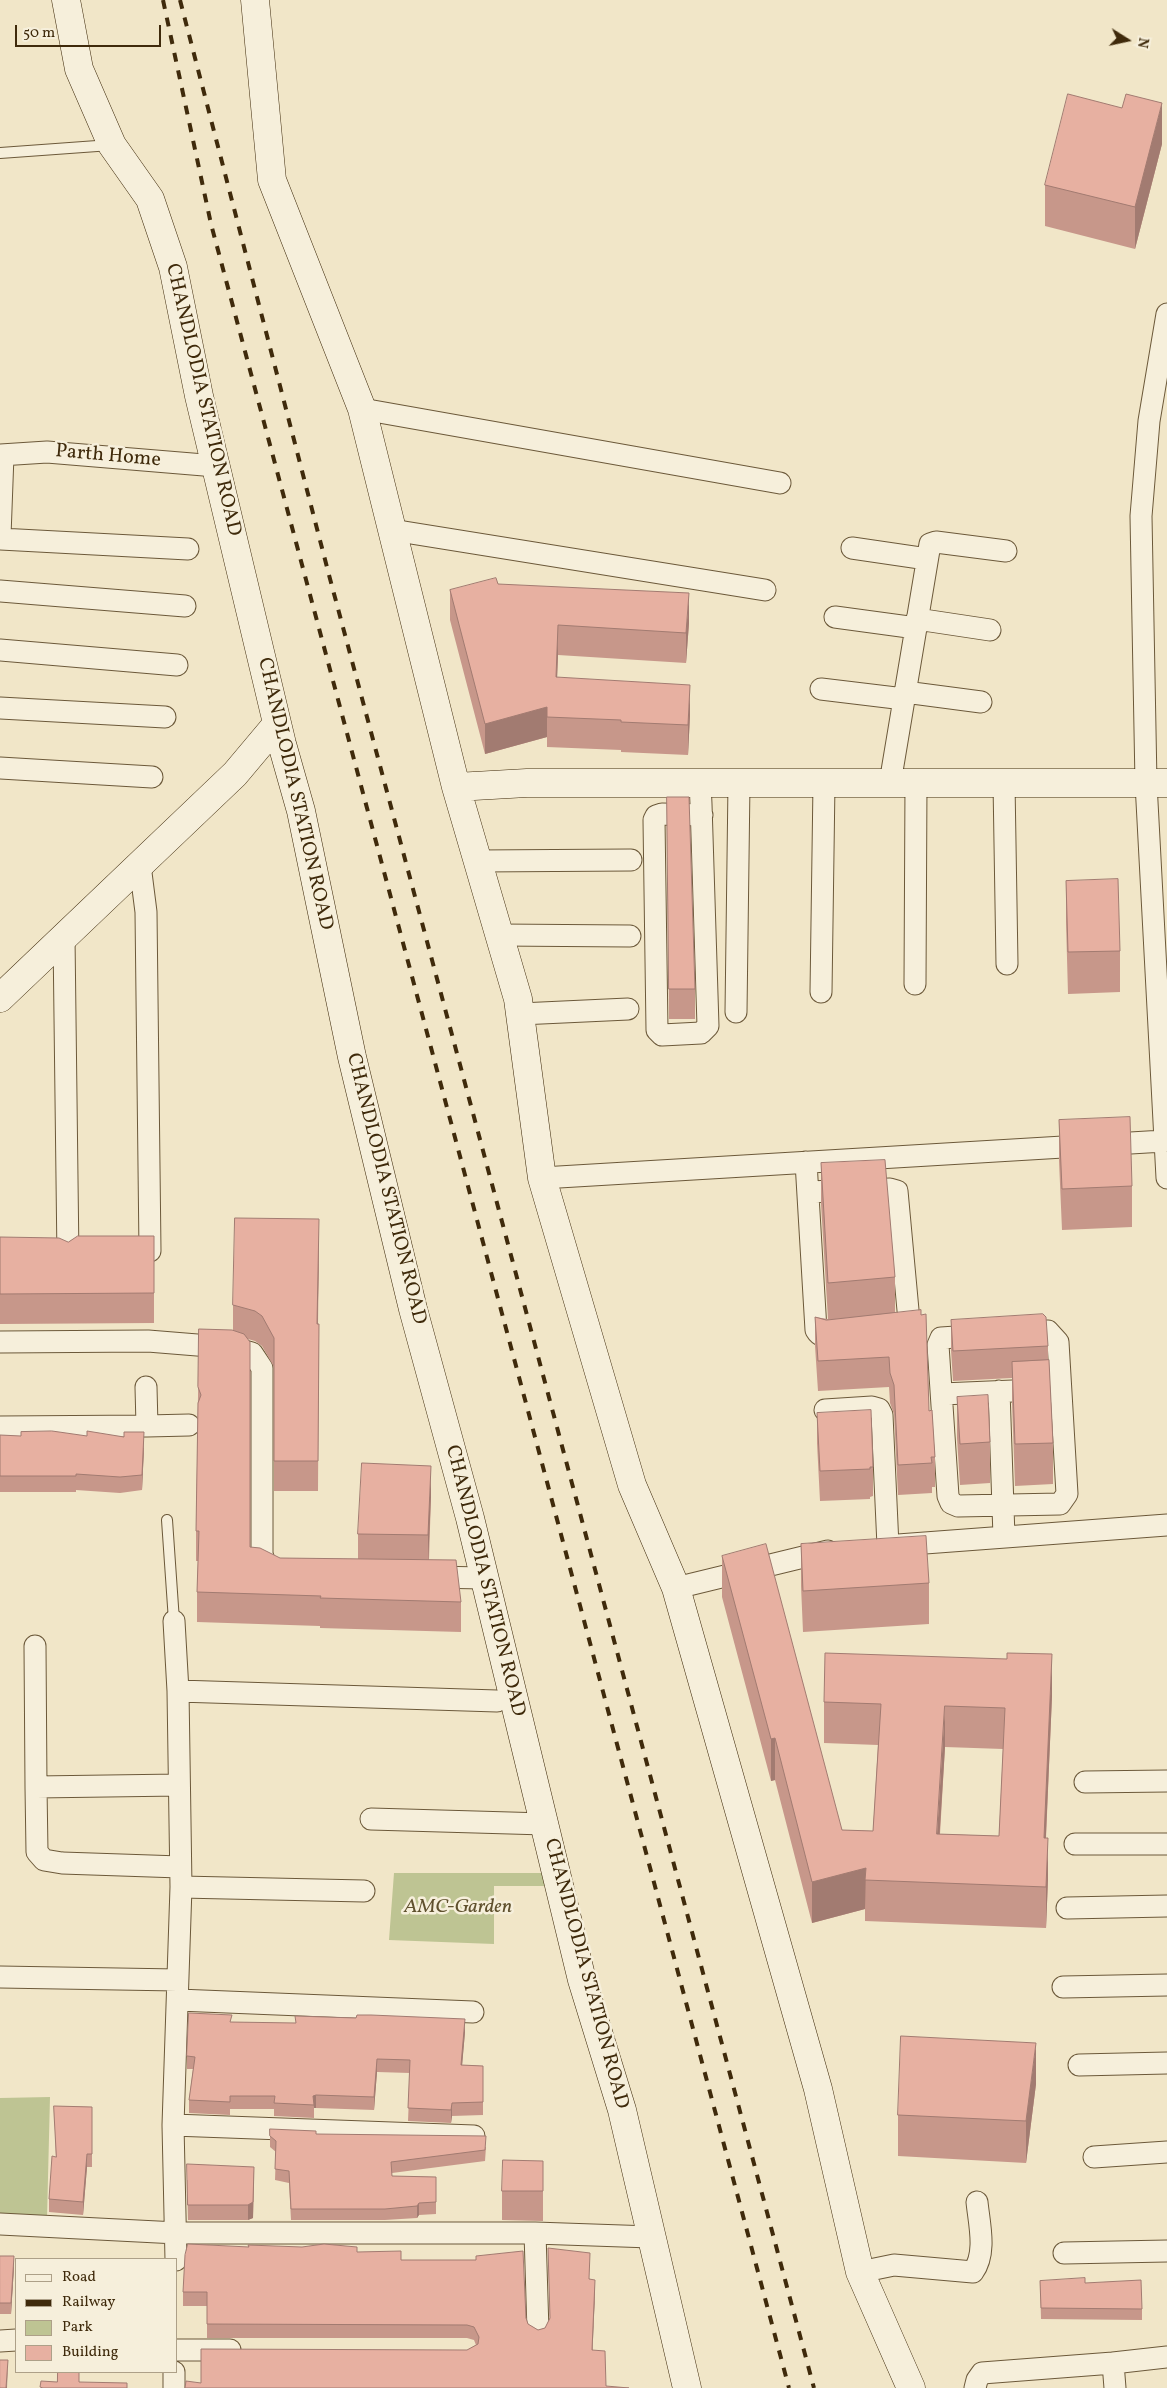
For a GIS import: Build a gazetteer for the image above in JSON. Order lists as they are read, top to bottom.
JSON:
{
  "streets": {
    "street": ["CHANDLODIA STATION ROAD", "Parth Home"]
  },
  "crossings": [
    ["CHANDLODIA STATION ROAD", "Parth Home"]
  ],
  "parks": ["AMC-Garden"],
  "legend": [
    "Road",
    "Railway",
    "Park",
    "Building"
  ],
  "scale_bar": "50 m",
  "north": "right"
}
